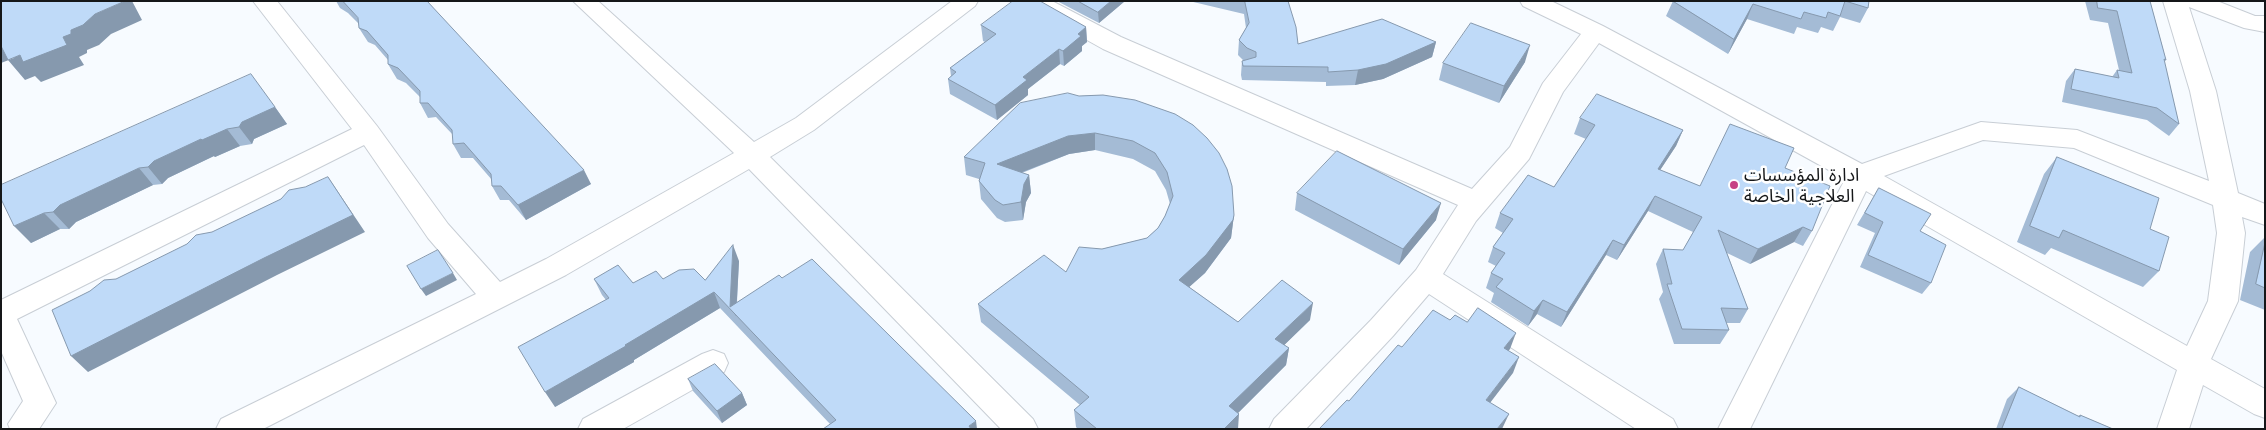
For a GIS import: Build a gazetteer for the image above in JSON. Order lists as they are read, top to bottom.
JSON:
{
  "places": ["ادارة المؤسسات العلاجية الخاصة"]
}
